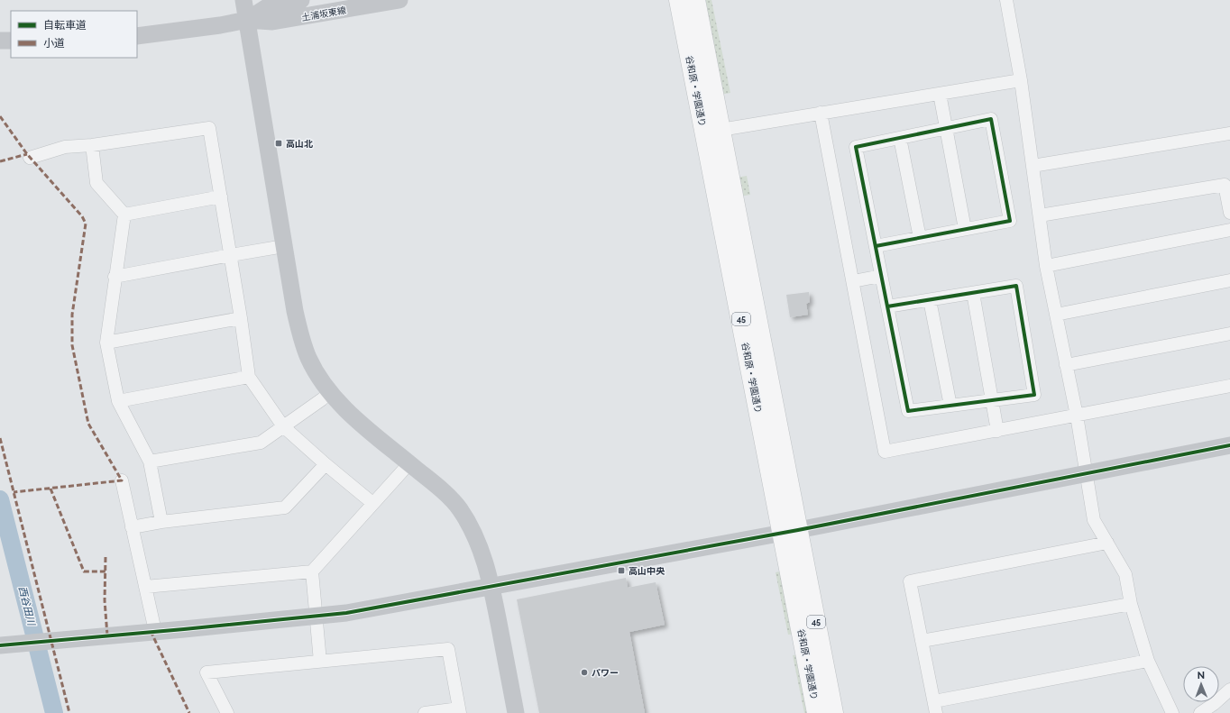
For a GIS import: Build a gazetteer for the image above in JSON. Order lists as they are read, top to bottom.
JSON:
{
  "streets": {
    "main road": ["谷和原・学園通り", "45"],
    "street": ["土浦坂東線"]
  },
  "water": ["西谷田川"],
  "places": {
    "transit": ["高山北", "高山中央"],
    "other": ["パワー"]
  },
  "legend": ["自転車道", "小道"],
  "north": "top"
}
